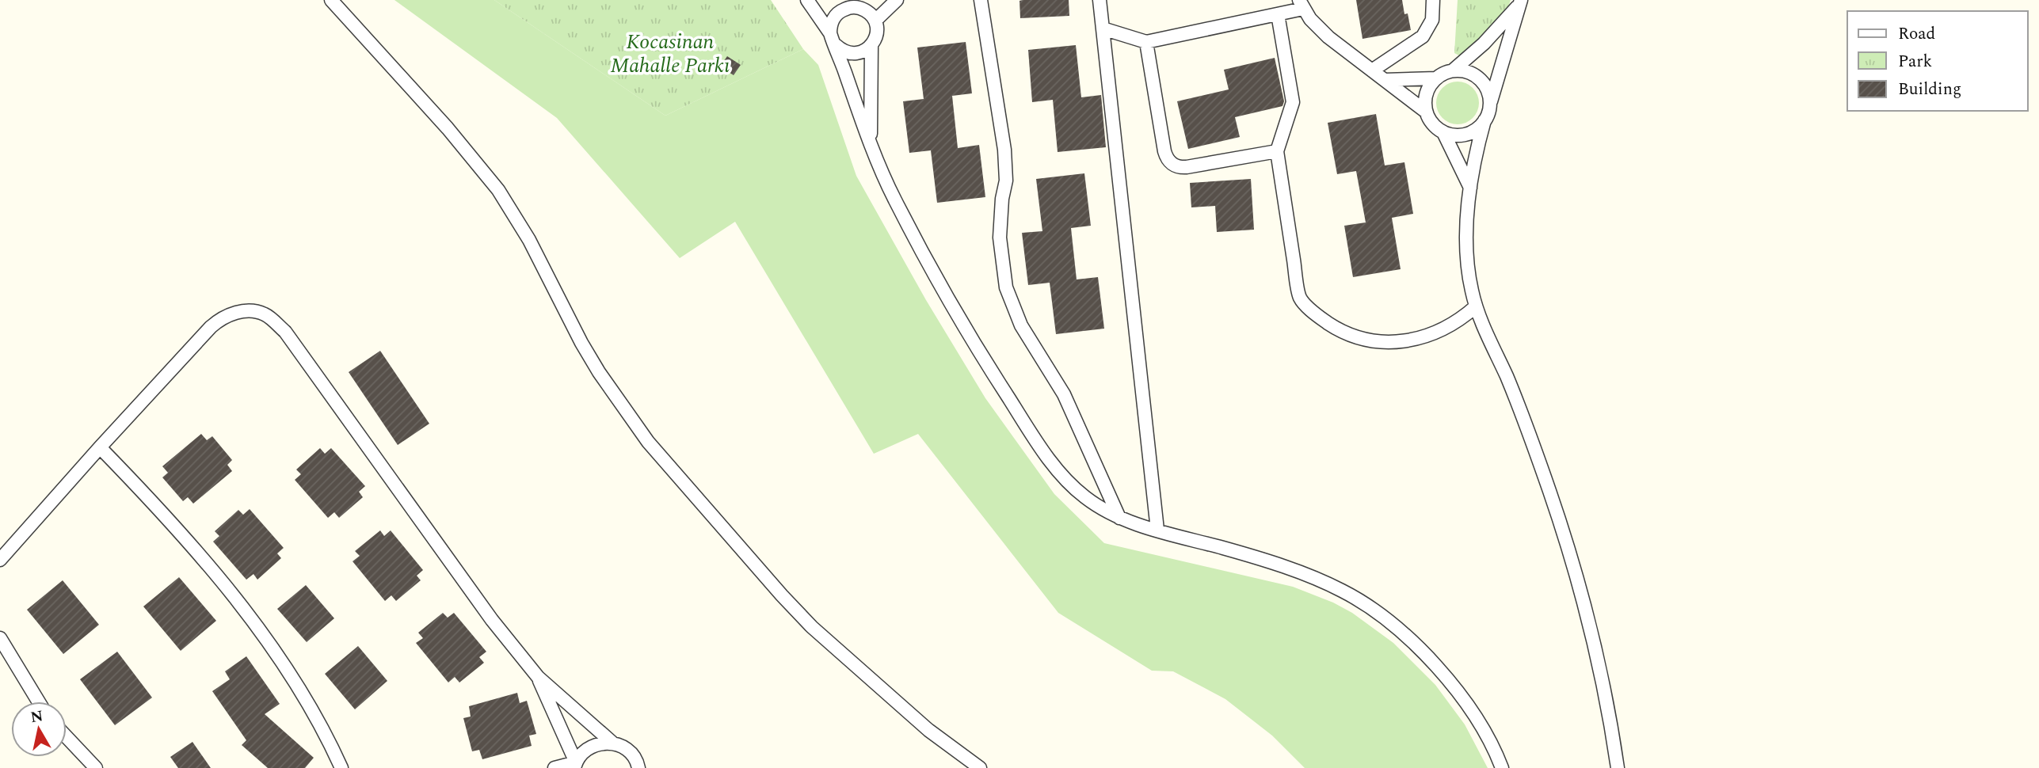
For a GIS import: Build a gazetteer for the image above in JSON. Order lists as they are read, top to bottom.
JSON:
{
  "parks": ["Kocasinan Mahalle Parkı"],
  "legend": ["Road", "Park", "Building"],
  "north": "top"
}
